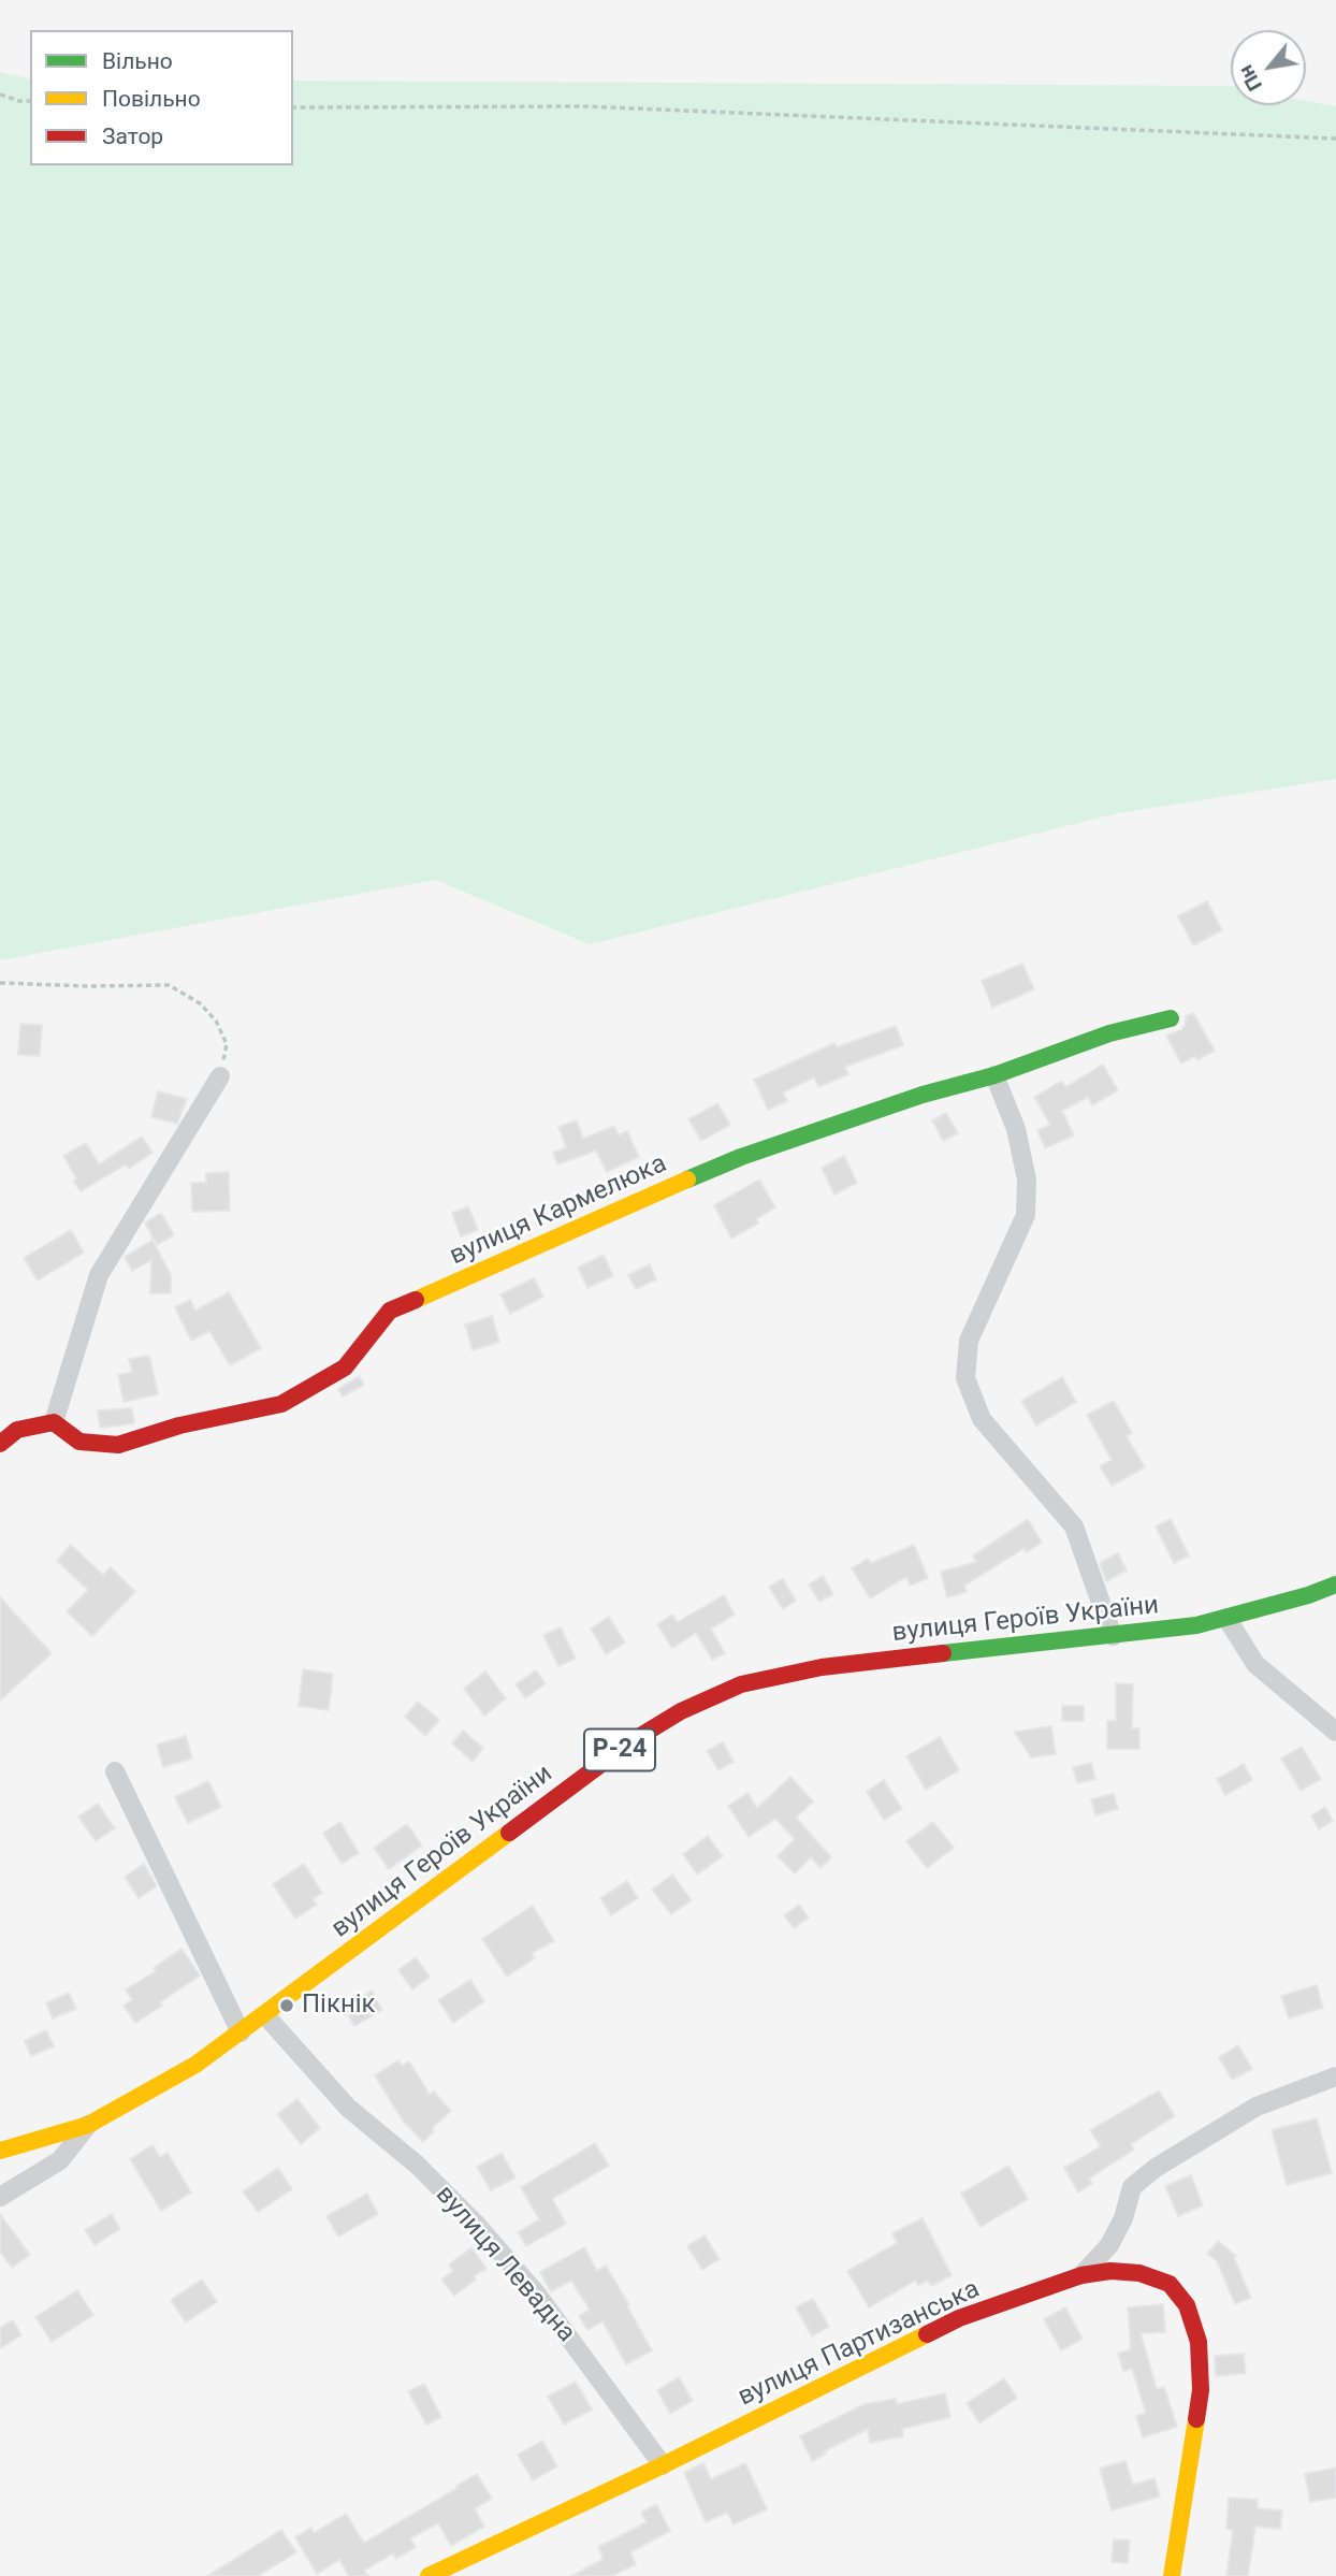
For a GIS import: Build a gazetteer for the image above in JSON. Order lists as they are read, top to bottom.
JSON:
{
  "streets": {
    "street": [
      "вулиця Кармелюка",
      "вулиця Героїв України",
      "Р-24",
      "вулиця Левадна",
      "вулиця Партизанська"
    ]
  },
  "crossings": [
    ["вулиця Героїв України", "вулиця Левадна"],
    ["вулиця Левадна", "вулиця Партизанська"]
  ],
  "places": ["Пікнік"],
  "legend": ["Вільно", "Повільно", "Затор"],
  "north": "bottom left"
}
